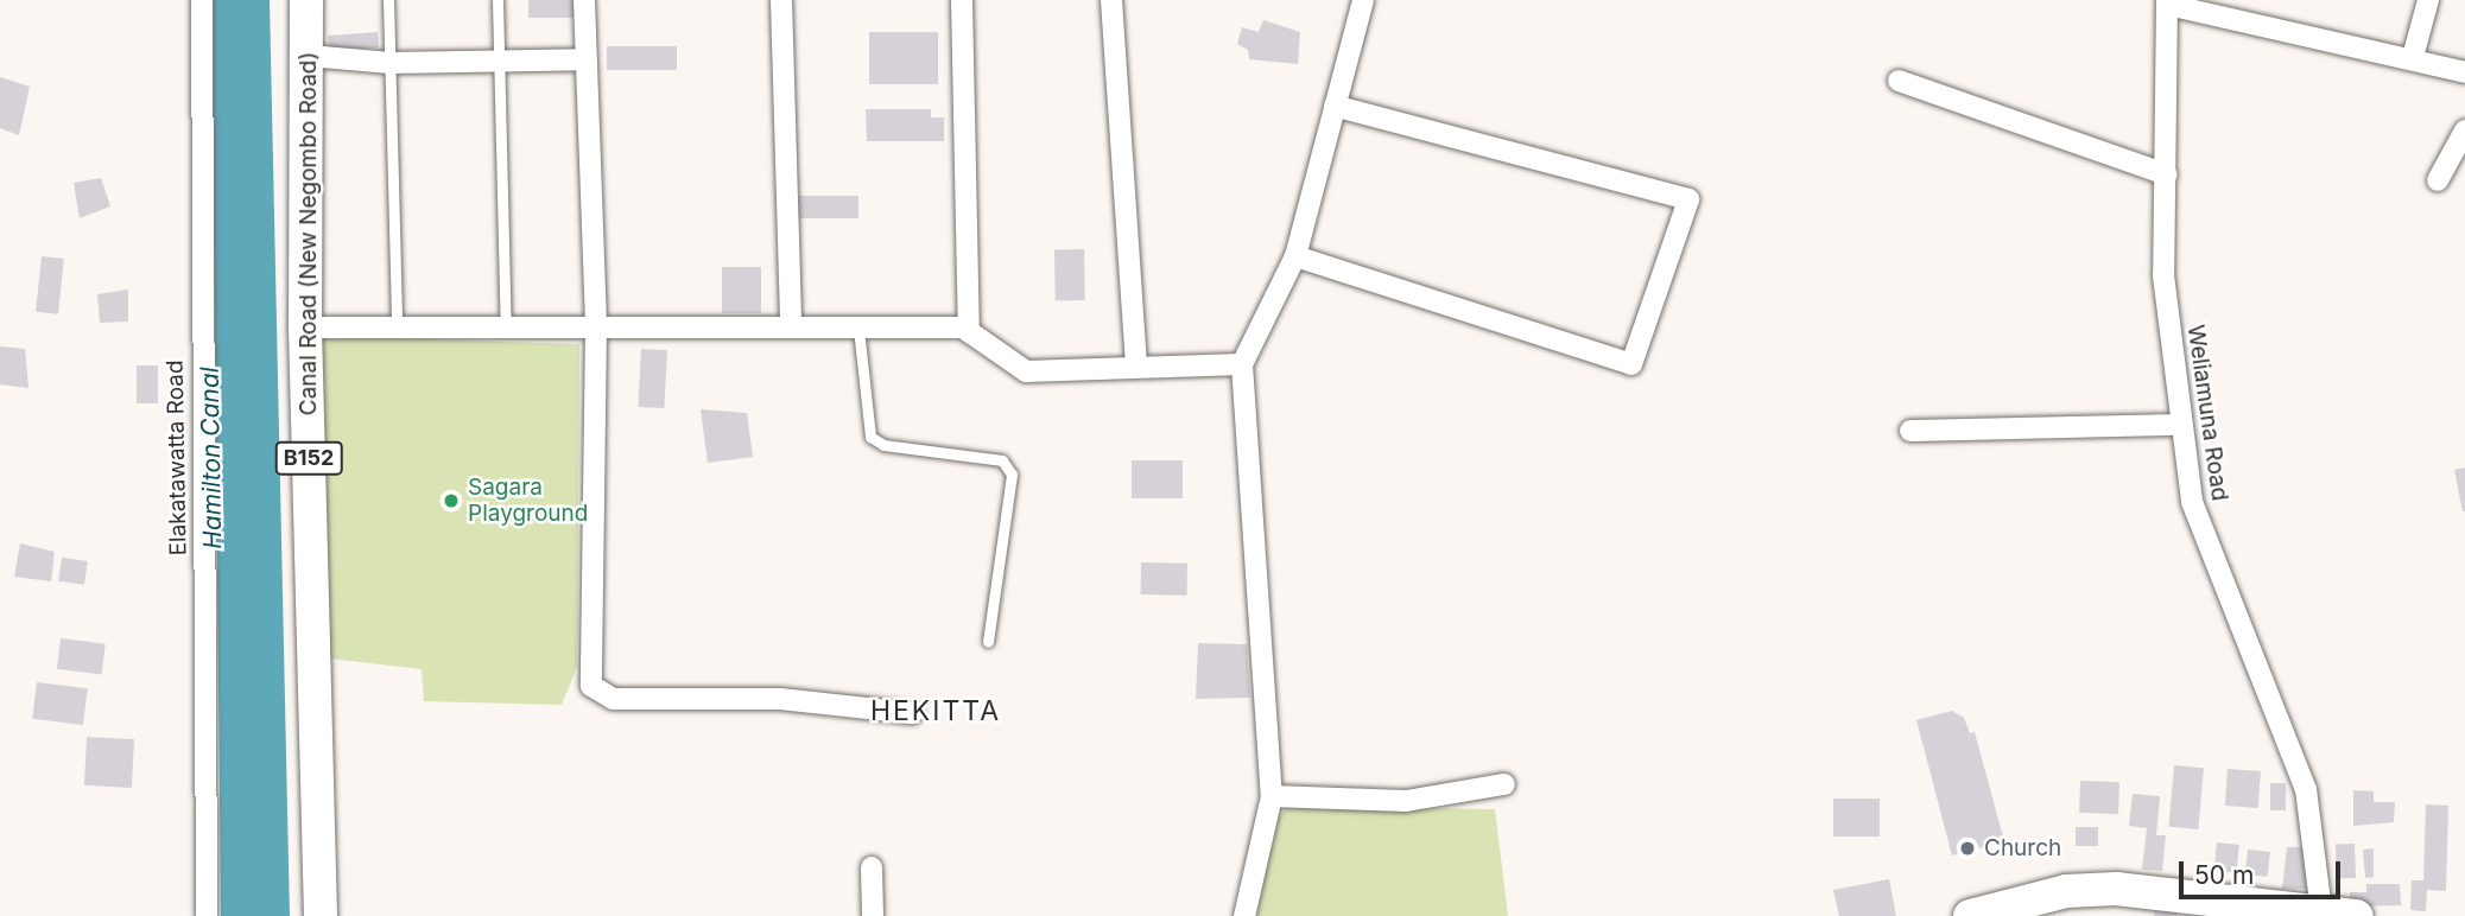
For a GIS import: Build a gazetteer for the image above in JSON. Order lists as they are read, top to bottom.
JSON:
{
  "streets": {
    "main road": ["Canal Road (New Negombo Road)", "B152"],
    "street": ["Weliamuna Road", "Elakatawatta Road"]
  },
  "districts": ["HEKITTA"],
  "water": ["Hamilton Canal"],
  "places": ["Sagara Playground", "Church"],
  "scale_bar": "50 m"
}
